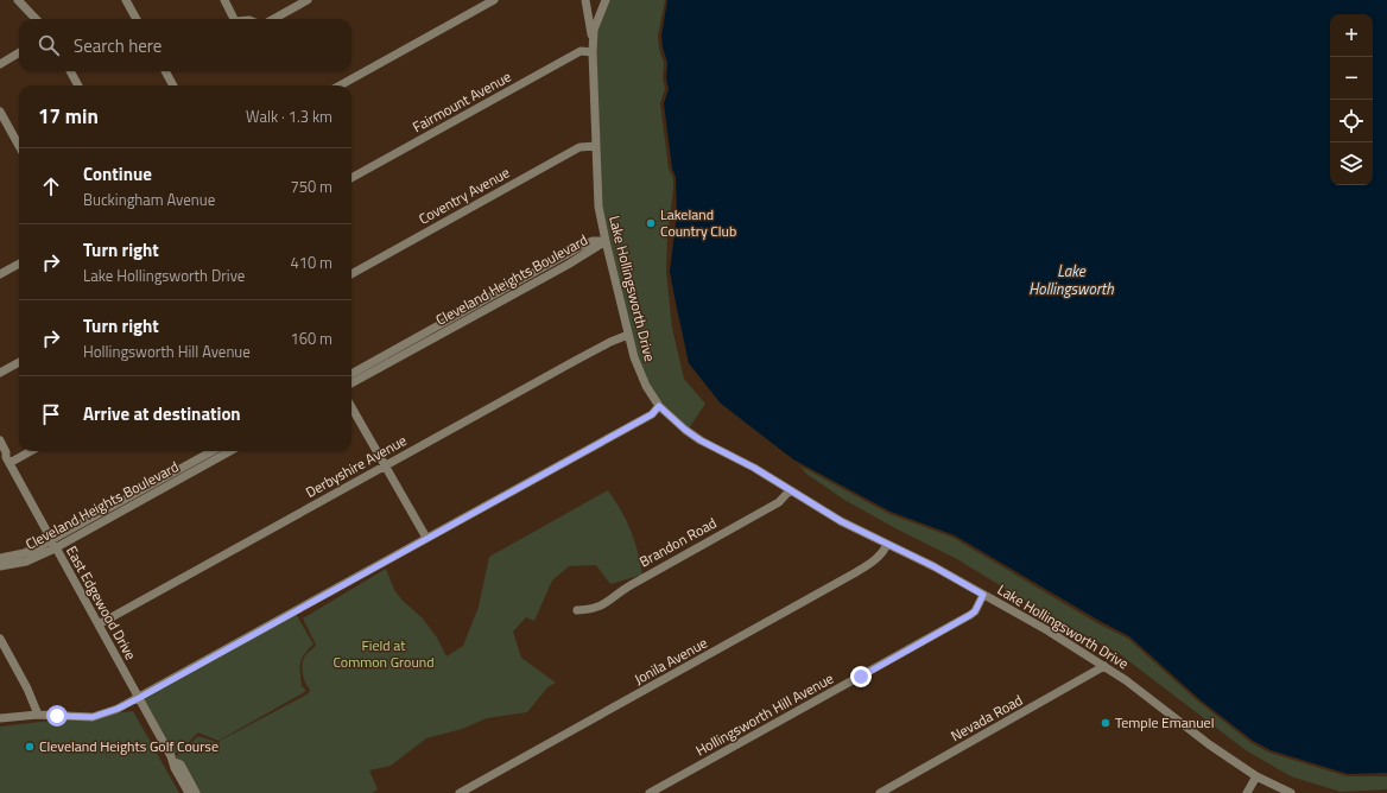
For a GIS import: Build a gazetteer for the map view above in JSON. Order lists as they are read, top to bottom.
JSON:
{
  "streets": {
    "street": [
      "Fairmount Avenue",
      "Coventry Avenue",
      "Cleveland Heights Boulevard",
      "Lake Hollingsworth Drive",
      "Derbyshire Avenue",
      "Brandon Road",
      "East Edgewood Drive",
      "Jonila Avenue",
      "Hollingsworth Hill Avenue",
      "Nevada Road"
    ]
  },
  "crossings": [
    ["Fairmount Avenue", "Lake Hollingsworth Drive"],
    ["Coventry Avenue", "Lake Hollingsworth Drive"],
    ["Cleveland Heights Boulevard", "Lake Hollingsworth Drive"],
    ["Cleveland Heights Boulevard", "East Edgewood Drive"],
    ["Lake Hollingsworth Drive", "Derbyshire Avenue"],
    ["Lake Hollingsworth Drive", "Brandon Road"],
    ["Lake Hollingsworth Drive", "Jonila Avenue"],
    ["Lake Hollingsworth Drive", "Hollingsworth Hill Avenue"],
    ["Lake Hollingsworth Drive", "Nevada Road"],
    ["Derbyshire Avenue", "East Edgewood Drive"]
  ],
  "water": ["Lake Hollingsworth"],
  "parks": ["Field at Common Ground"],
  "places": ["Lakeland Country Club", "Temple Emanuel", "Cleveland Heights Golf Course"],
  "page": {
    "map_buttons": ["+", "−"],
    "search": "Search here",
    "heading": ["17 min", "Walk · 1.3 km"],
    "list": [
      ["Continue", "Buckingham Avenue", "750 m"],
      ["Turn right", "Lake Hollingsworth Drive", "410 m"],
      ["Turn right", "Hollingsworth Hill Avenue", "160 m"],
      "Arrive at destination"
    ]
  }
}
